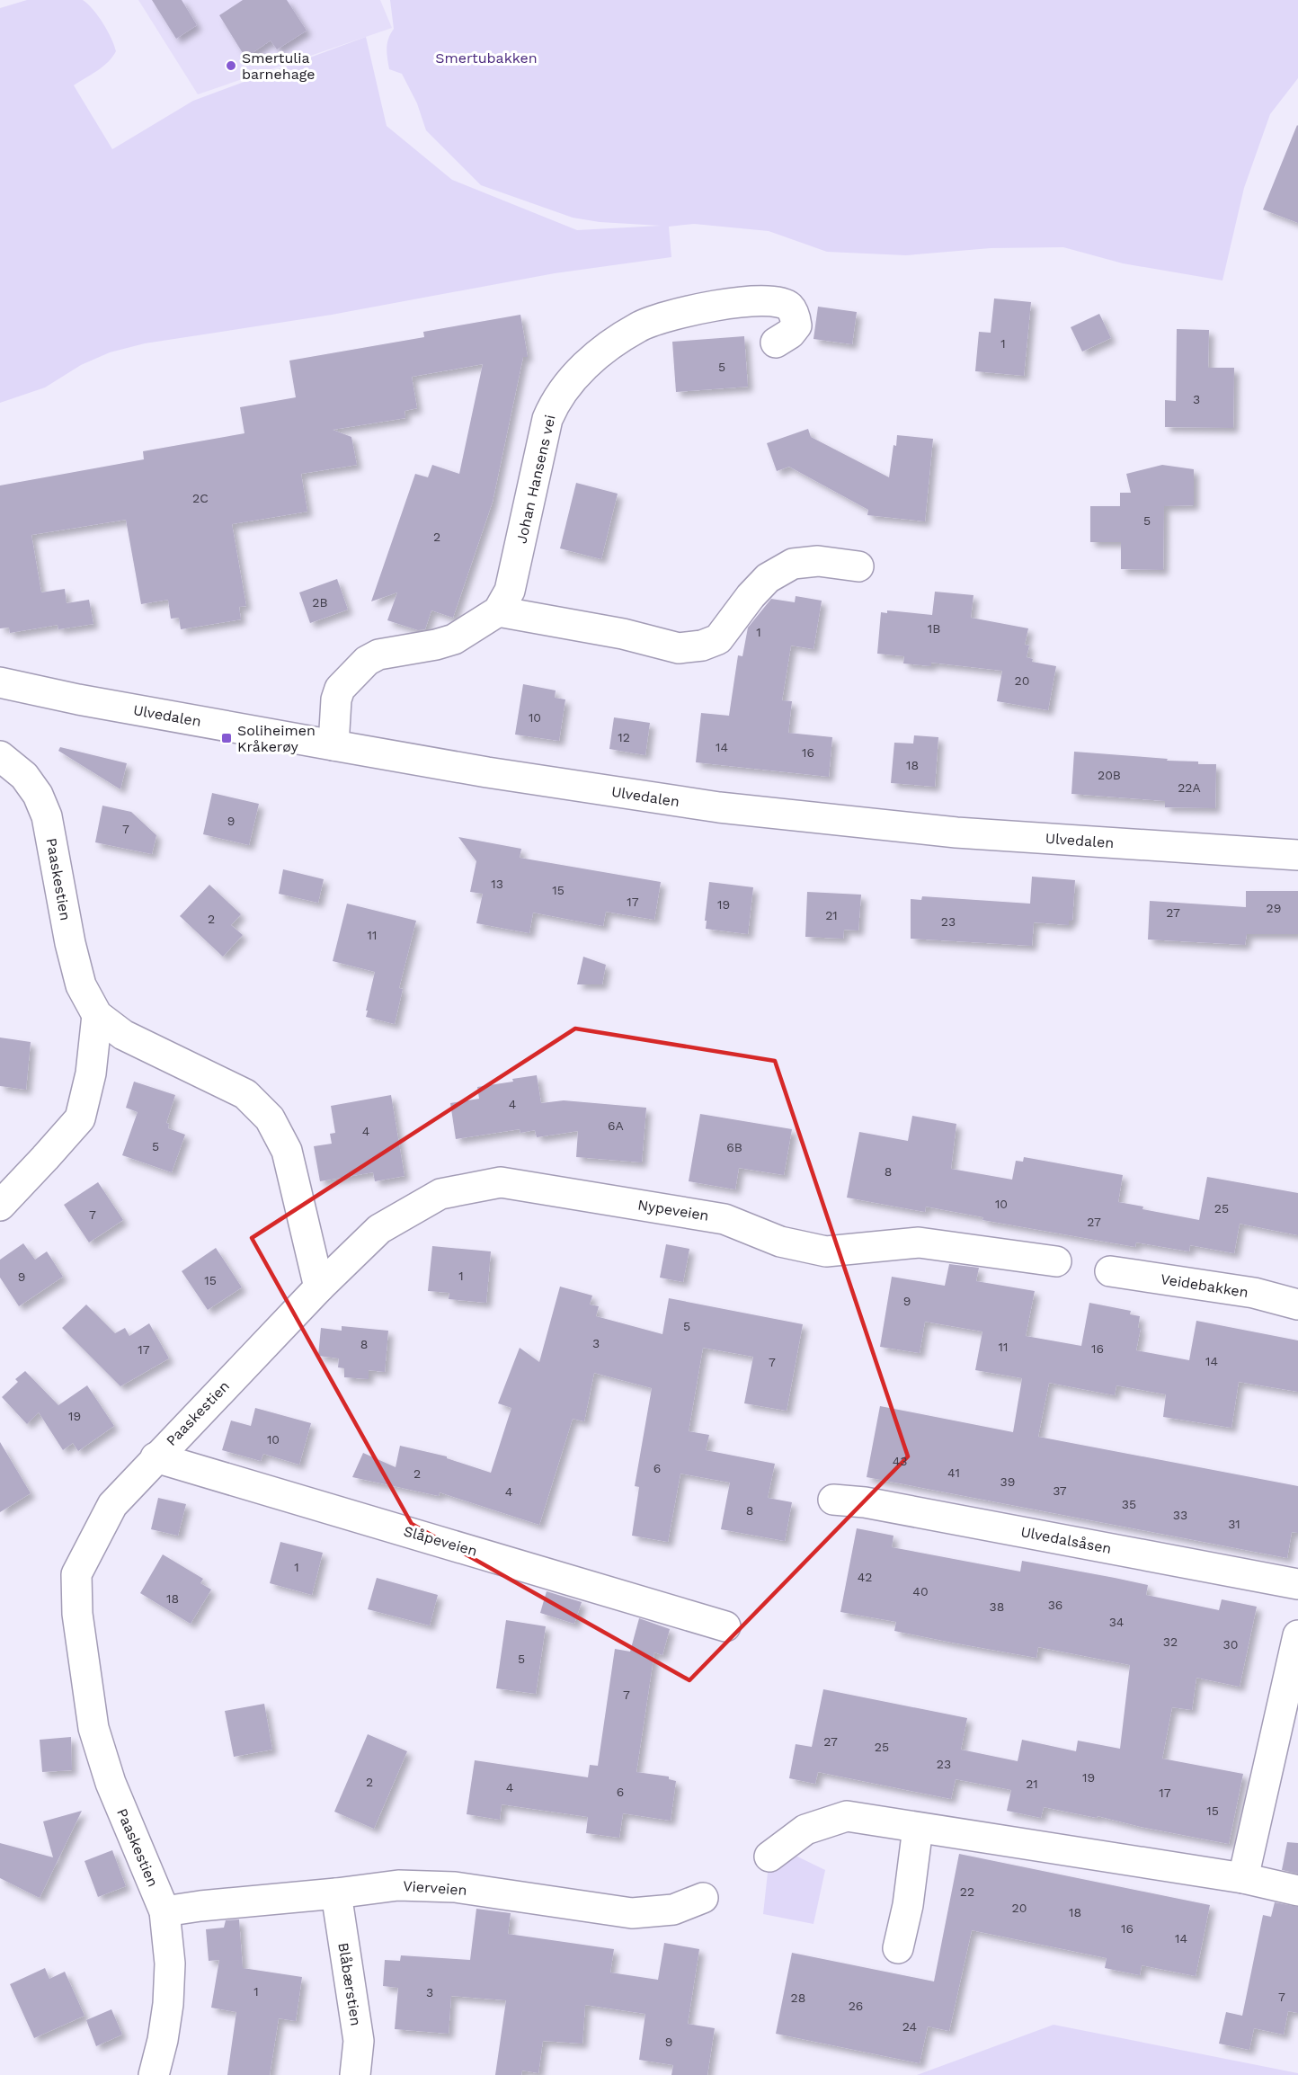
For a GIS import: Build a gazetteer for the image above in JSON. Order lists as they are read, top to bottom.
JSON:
{
  "streets": {
    "street": [
      "Johan Hansens vei",
      "Ulvedalen",
      "Paaskestien",
      "Nypeveien",
      "Veidebakken",
      "Ulvedalsåsen",
      "Slåpeveien",
      "Vierveien",
      "Blåbærstien"
    ]
  },
  "crossings": [
    ["Paaskestien", "Nypeveien"],
    ["Paaskestien", "Slåpeveien"],
    ["Paaskestien", "Vierveien"],
    ["Vierveien", "Blåbærstien"]
  ],
  "parks": ["Smertubakken"],
  "places": {
    "other": ["Smertulia barnehage"],
    "transit": ["Soliheimen Kråkerøy"]
  },
  "house_numbers": [
    "1",
    "5",
    "3",
    "2C",
    "5",
    "2",
    "2B",
    "1B",
    "1",
    "20",
    "10",
    "12",
    "14",
    "16",
    "18",
    "20B",
    "22A",
    "9",
    "7",
    "13",
    "15",
    "17",
    "19",
    "29",
    "27",
    "21",
    "2",
    "23",
    "11",
    "4",
    "6A",
    "4",
    "5",
    "6B",
    "8",
    "10",
    "25",
    "7",
    "27",
    "1",
    "9",
    "15",
    "9",
    "5",
    "3",
    "8",
    "11",
    "16",
    "17",
    "14",
    "7",
    "19",
    "10",
    "43",
    "6",
    "41",
    "2",
    "39",
    "37",
    "4",
    "35",
    "8",
    "33",
    "31",
    "1",
    "42",
    "40",
    "18",
    "36",
    "38",
    "34",
    "32",
    "30",
    "5",
    "7",
    "27",
    "25",
    "23",
    "19",
    "2",
    "21",
    "4",
    "6",
    "17",
    "15",
    "22",
    "20",
    "18",
    "16",
    "14",
    "1",
    "3",
    "7",
    "28",
    "26",
    "24",
    "9"
  ]
}
